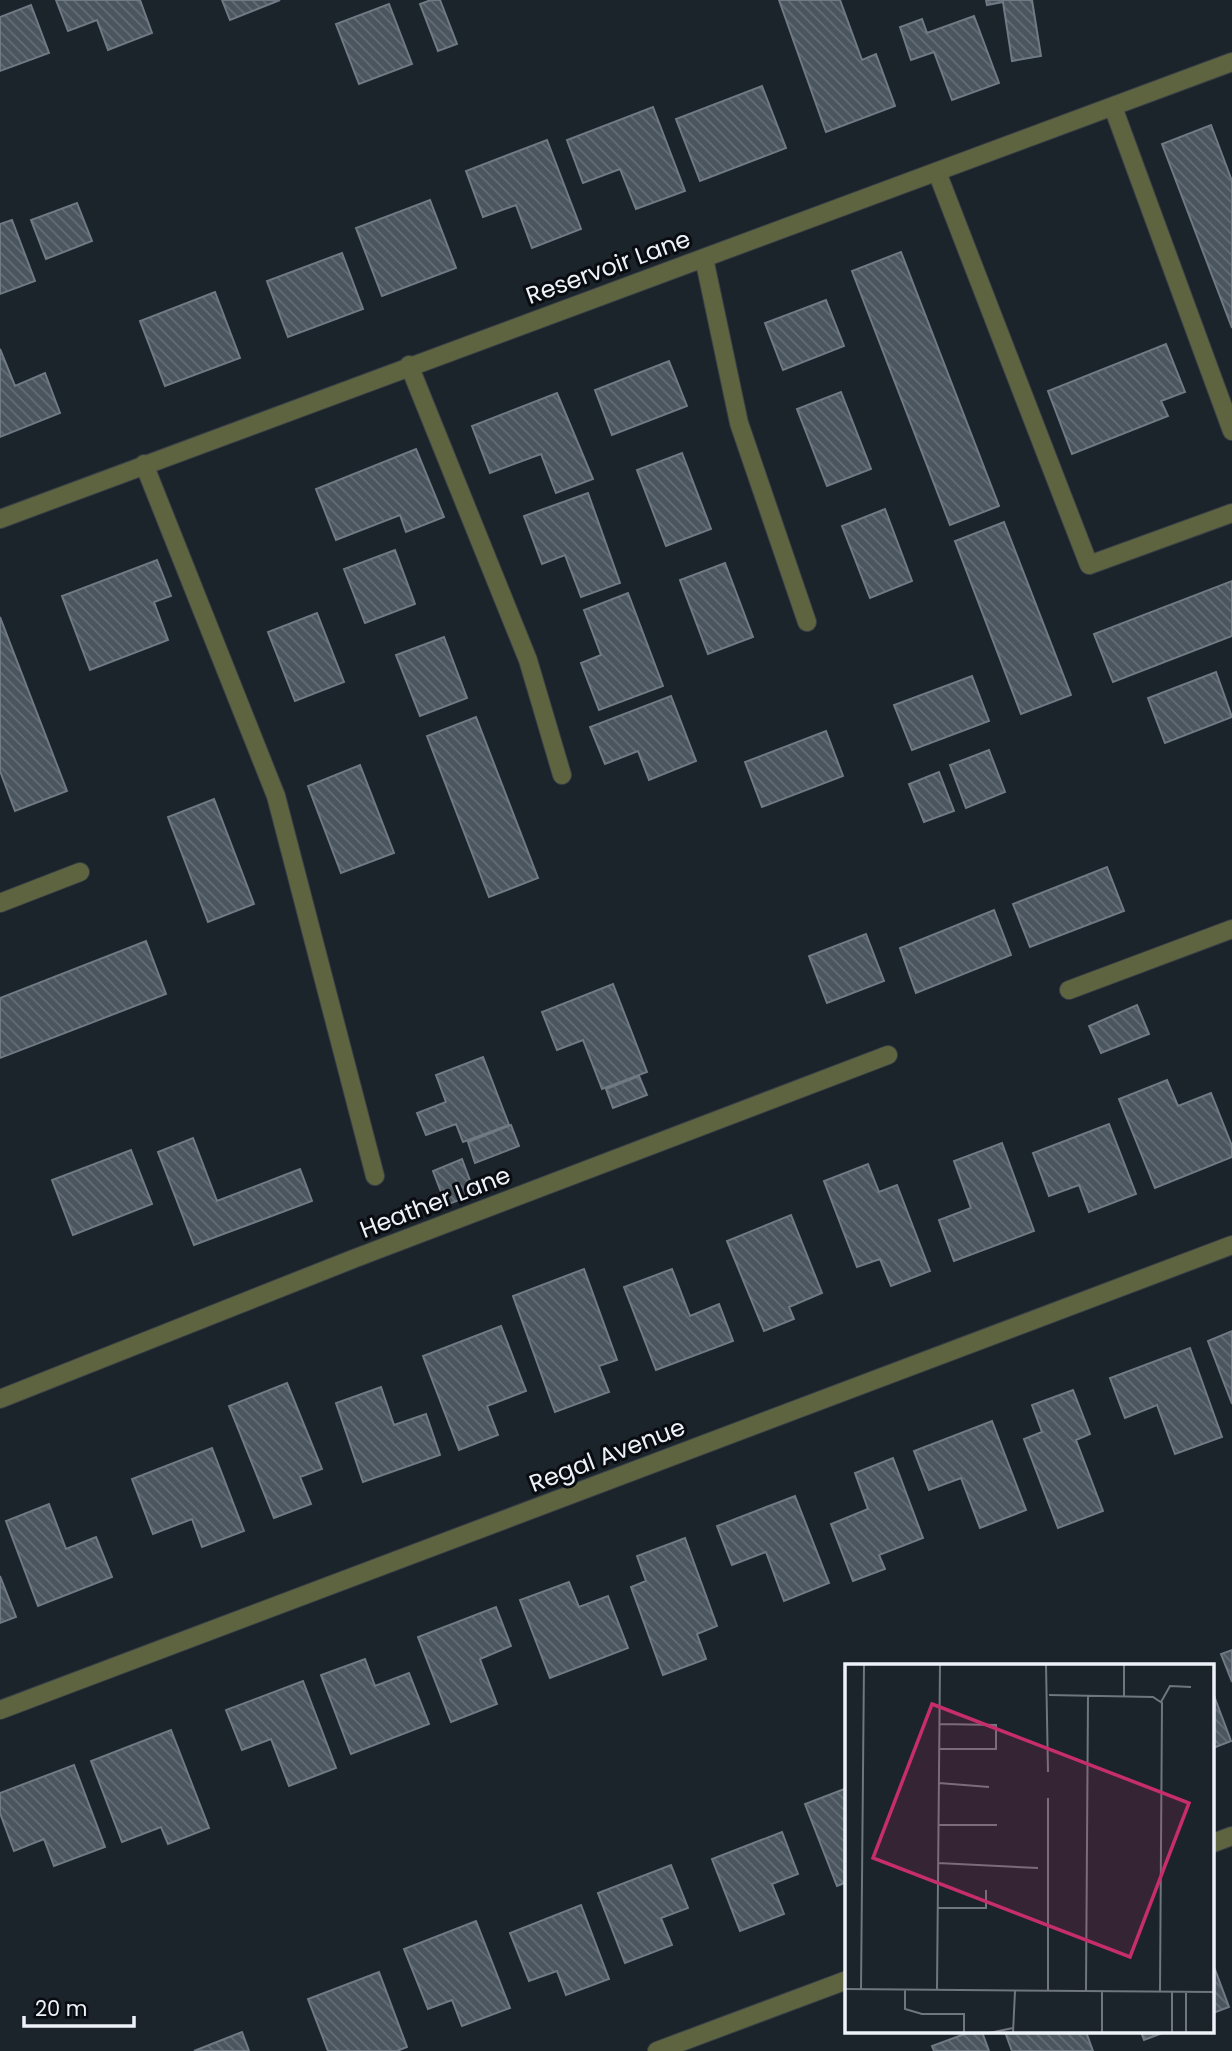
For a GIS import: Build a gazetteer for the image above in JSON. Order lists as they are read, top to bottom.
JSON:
{
  "streets": {
    "street": ["Reservoir Lane", "Heather Lane", "Regal Avenue"]
  },
  "scale_bar": "20 m"
}
